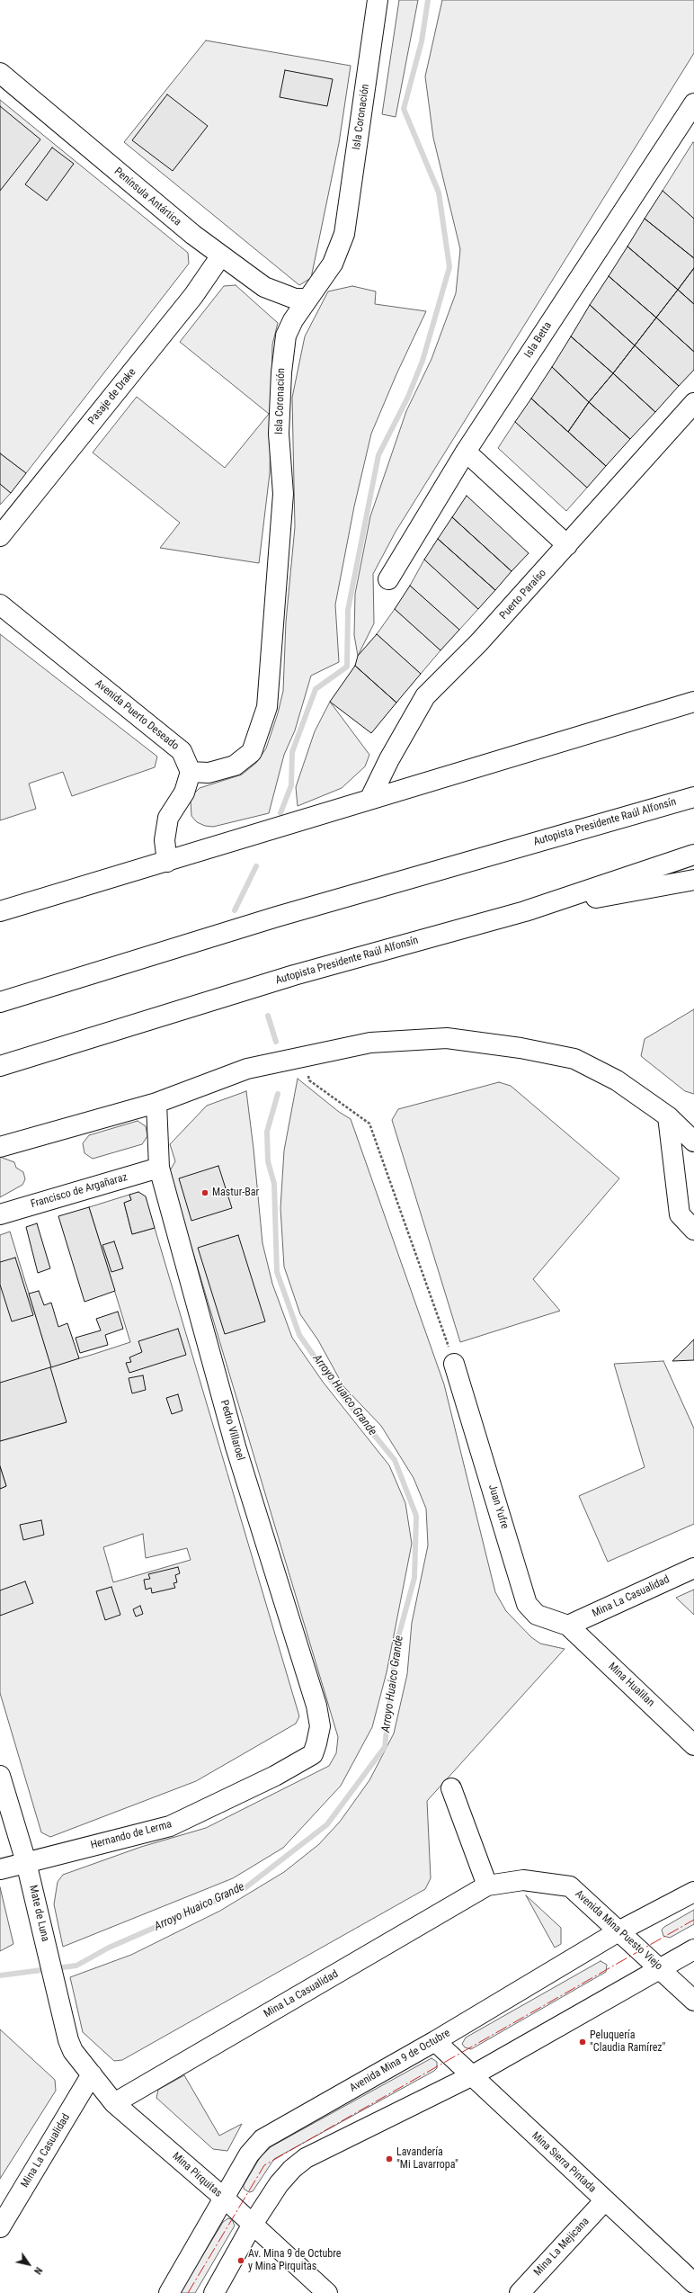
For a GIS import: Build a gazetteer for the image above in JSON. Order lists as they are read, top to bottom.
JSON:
{
  "streets": {
    "main road": [
      "Isla Coronación",
      "Península Antártica",
      "Isla Betta",
      "Pasaje de Drake",
      "Puerto Paraíso",
      "Avenida Puerto Deseado",
      "Autopista Presidente Raúl Alfonsín",
      "Francisco de Argañaraz",
      "Pedro Villaroel",
      "Juan Yufre",
      "Mina La Casualidad",
      "Mina Hualilan",
      "Hernando de Lerma",
      "Mate de Luna",
      "Avenida Mina Puesto Viejo",
      "Avenida Mina 9 de Octubre",
      "Mina Sierra Pintada",
      "Mina Pirquitas",
      "Mina La Mejicana"
    ]
  },
  "crossings": [
    ["Isla Coronación", "Península Antártica"],
    ["Isla Coronación", "Avenida Puerto Deseado"],
    ["Península Antártica", "Pasaje de Drake"],
    ["Francisco de Argañaraz", "Pedro Villaroel"],
    ["Pedro Villaroel", "Hernando de Lerma"],
    ["Juan Yufre", "Mina La Casualidad"],
    ["Juan Yufre", "Mina Hualilan"],
    ["Mina La Casualidad", "Mina Hualilan"],
    ["Mina La Casualidad", "Avenida Mina Puesto Viejo"],
    ["Mina La Casualidad", "Mina Pirquitas"],
    ["Hernando de Lerma", "Mate de Luna"],
    ["Mate de Luna", "Mina Pirquitas"],
    ["Avenida Mina Puesto Viejo", "Avenida Mina 9 de Octubre"],
    ["Avenida Mina 9 de Octubre", "Mina Sierra Pintada"],
    ["Avenida Mina 9 de Octubre", "Mina Pirquitas"],
    ["Mina Sierra Pintada", "Mina La Mejicana"]
  ],
  "water": ["Arroyo Huaico Grande"],
  "places": [
    "Mastur-Bar",
    "Peluquería \"Claudia Ramírez\"",
    "Lavandería \"Mi Lavarropa\"",
    "Av. Mina 9 de Octubre y Mina Pirquitas"
  ],
  "north": "bottom right"
}
